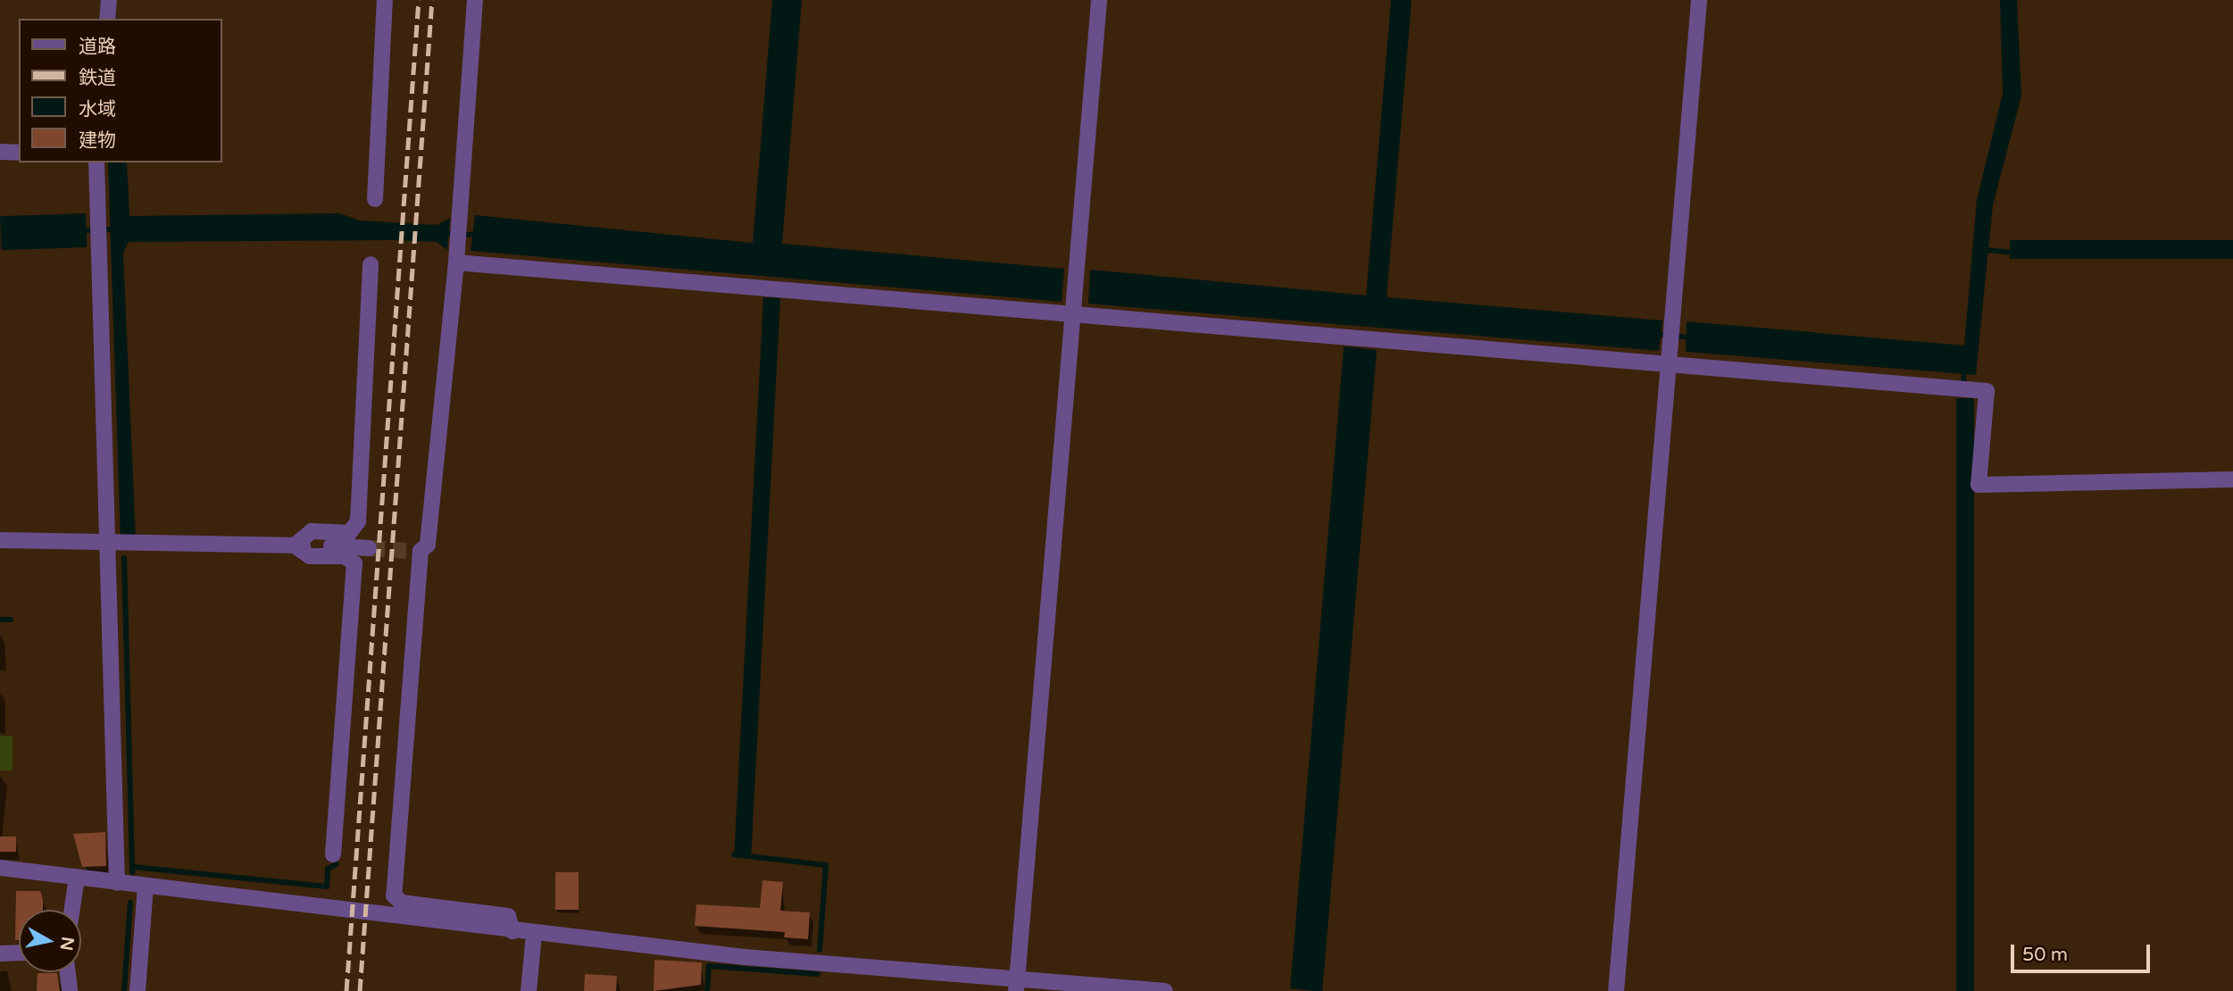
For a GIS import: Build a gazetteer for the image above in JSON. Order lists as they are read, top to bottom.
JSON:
{
  "legend": [
    "道路",
    "鉄道",
    "水域",
    "建物"
  ],
  "scale_bar": "50 m",
  "north": "right"
}
